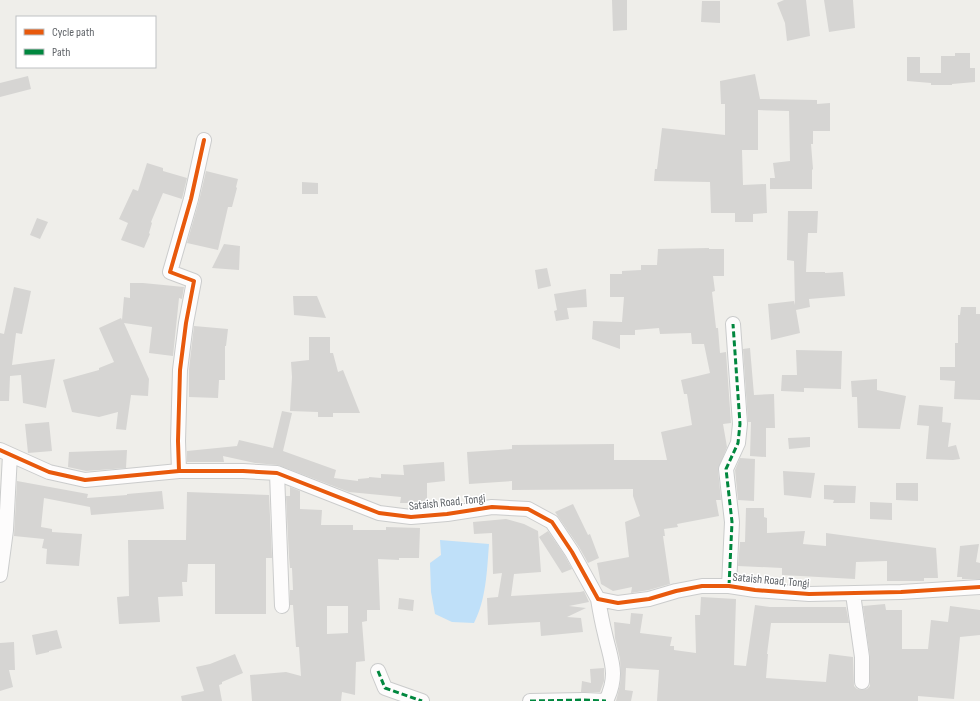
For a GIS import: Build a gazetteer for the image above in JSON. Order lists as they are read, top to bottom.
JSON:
{
  "streets": {
    "street": ["Sataish Road, Tongi"]
  },
  "legend": ["Cycle path", "Path"]
}
